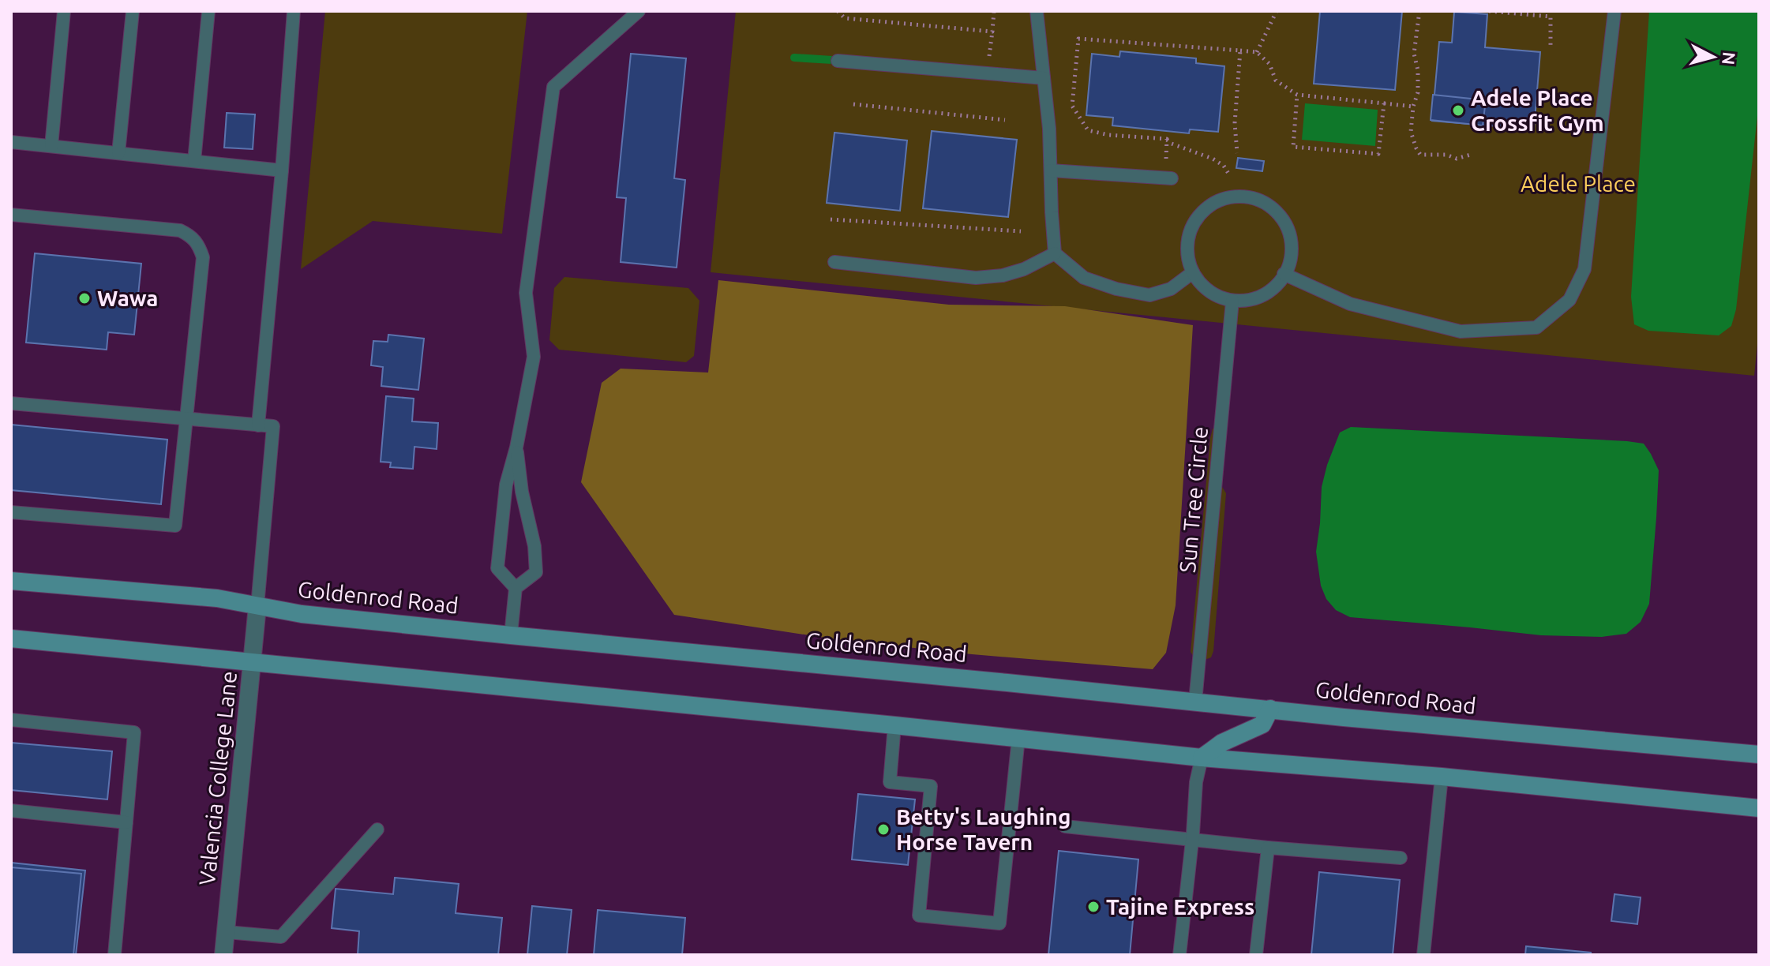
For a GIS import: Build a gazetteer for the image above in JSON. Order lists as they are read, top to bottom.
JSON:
{
  "streets": {
    "main road": ["Goldenrod Road"],
    "street": ["Valencia College Lane"],
    "lane": ["Sun Tree Circle"]
  },
  "crossings": [
    ["Sun Tree Circle", "Goldenrod Road"],
    ["Goldenrod Road", "Valencia College Lane"]
  ],
  "parks": ["Adele Place"],
  "places": [
    "Adele Place Crossfit Gym",
    "Wawa",
    "Betty's Laughing Horse Tavern",
    "Tajine Express"
  ],
  "north": "right"
}
